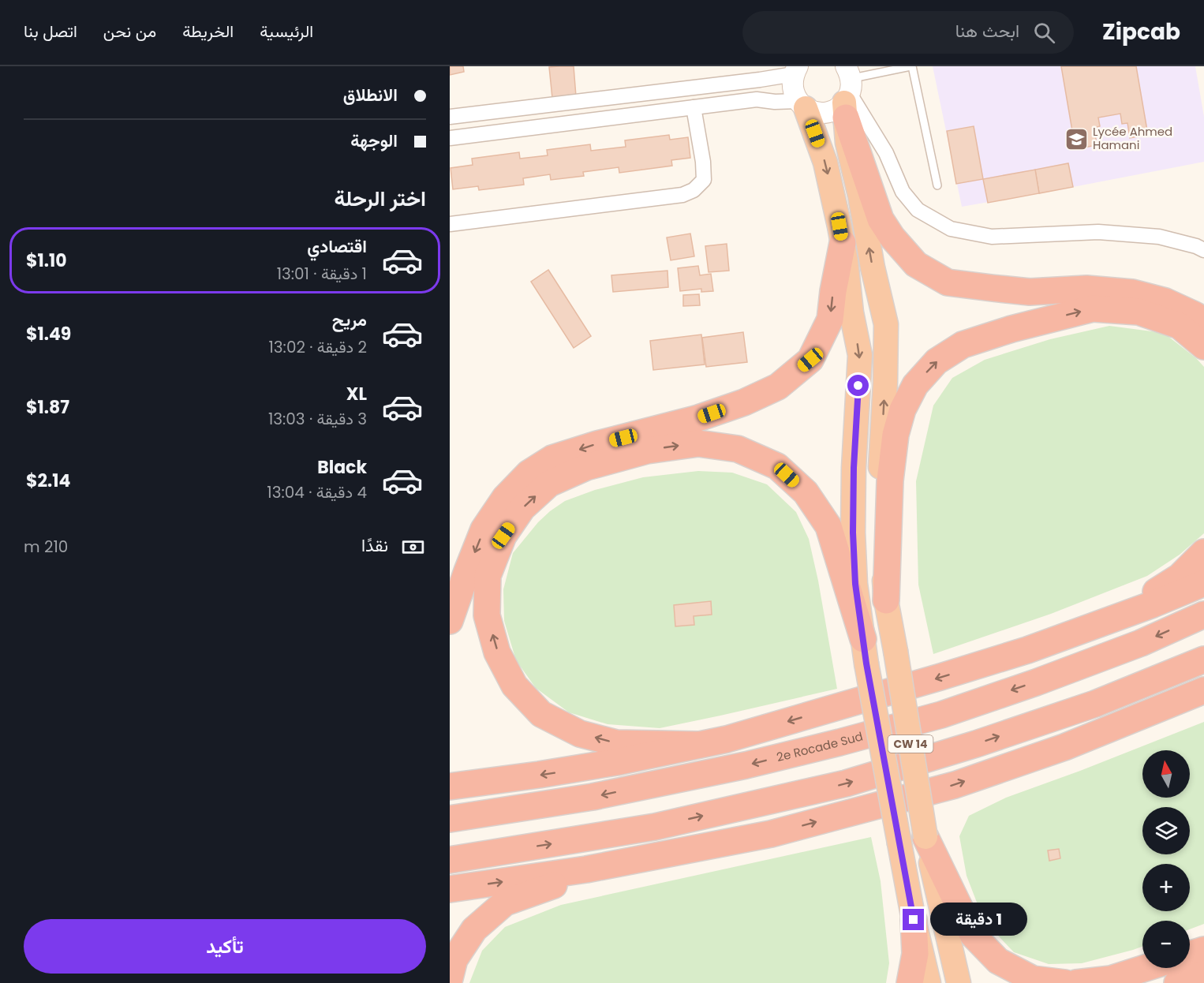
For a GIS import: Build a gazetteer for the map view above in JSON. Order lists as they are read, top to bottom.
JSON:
{
  "streets": {
    "highway": ["CW 14", "2e Rocade Sud"]
  },
  "places": {
    "school or university": ["Lycée Ahmed Hamani"]
  },
  "north": "top",
  "page": {
    "header": "Zipcab",
    "search": "ابحث هنا",
    "nav": [
      "الرئيسية",
      "الخريطة",
      "من نحن",
      "اتصل بنا"
    ],
    "banner": ["الانطلاق", "الوجهة"],
    "heading": "اختر الرحلة",
    "list": [
      {
        "name": "اقتصادي",
        "note": "1 دقيقة · 13:01",
        "value": "$1.10"
      },
      {
        "name": "مريح",
        "note": "2 دقيقة · 13:02",
        "value": "$1.49"
      },
      {
        "name": "XL",
        "note": "3 دقيقة · 13:03",
        "value": "$1.87"
      },
      {
        "name": "Black",
        "note": "4 دقيقة · 13:04",
        "value": "$2.14"
      }
    ],
    "pay": ["نقدًا", "210 m"],
    "map_buttons": ["+", "−"],
    "bubble": "1 دقيقة",
    "buttons": "تأكيد"
  }
}
